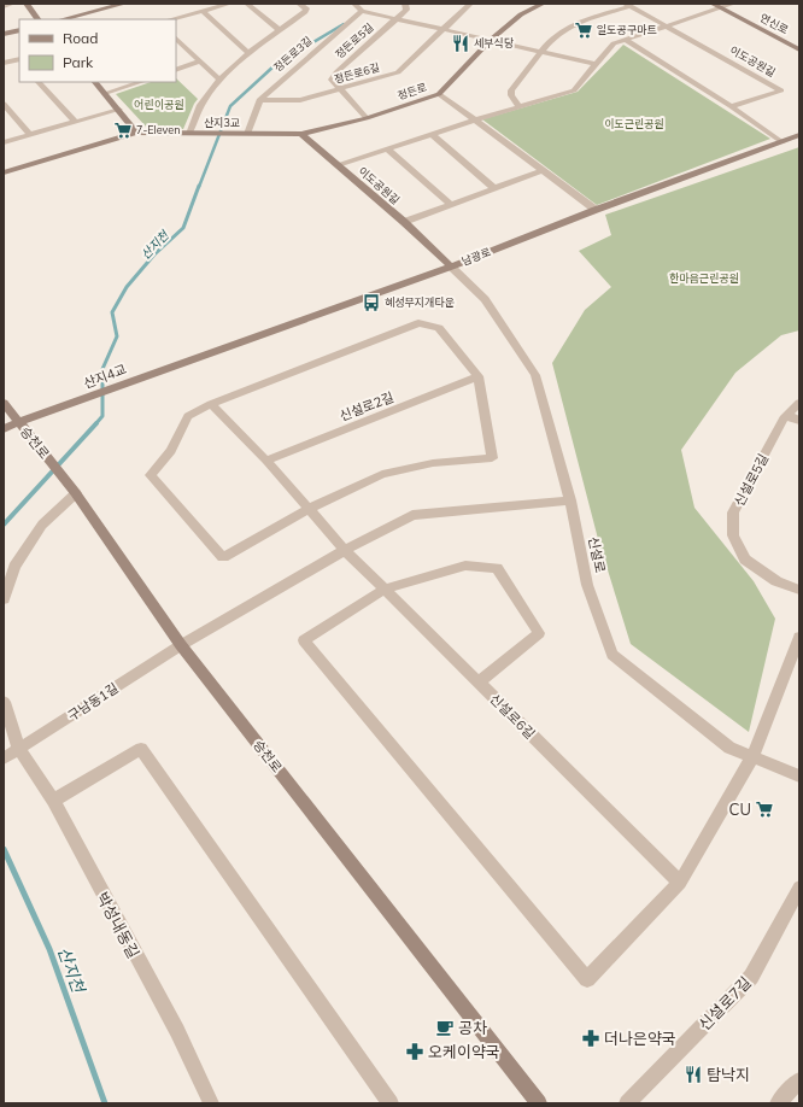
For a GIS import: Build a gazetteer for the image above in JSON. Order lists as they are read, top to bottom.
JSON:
{
  "streets": {
    "main road": [
      "연신로",
      "이도공원길",
      "정든로",
      "산지3교",
      "남광로",
      "산지4교",
      "승천로"
    ],
    "street": [
      "정든로5길",
      "정든로3길",
      "정든로6길",
      "신설로2길",
      "신설로5길",
      "신설로",
      "구남동1길",
      "신설로6길",
      "박성내동길",
      "신설로7길"
    ]
  },
  "crossings": [
    ["연신로", "이도공원길"],
    ["정든로5길", "정든로6길"],
    ["정든로3길", "정든로6길"],
    ["정든로3길", "정든로"],
    ["정든로3길", "산지3교"],
    ["이도공원길", "정든로"],
    ["이도공원길", "남광로"],
    ["이도공원길", "신설로"],
    ["정든로", "산지3교"],
    ["남광로", "산지4교"],
    ["남광로", "신설로"],
    ["산지4교", "승천로"],
    ["승천로", "구남동1길"],
    ["신설로", "구남동1길"],
    ["구남동1길", "신설로6길"],
    ["구남동1길", "박성내동길"]
  ],
  "water": ["산지천"],
  "parks": ["어린이공원", "이도근린공원", "한마음근린공원"],
  "places": {
    "supermarket": ["일도공구마트", "7-Eleven", "CU"],
    "restaurant": ["세부식당", "탐낙지"],
    "bus stop": ["혜성무지개타운"],
    "cafe": ["공차"],
    "pharmacy": ["더나은약국", "오케이약국"]
  },
  "legend": ["Road", "Park"]
}
